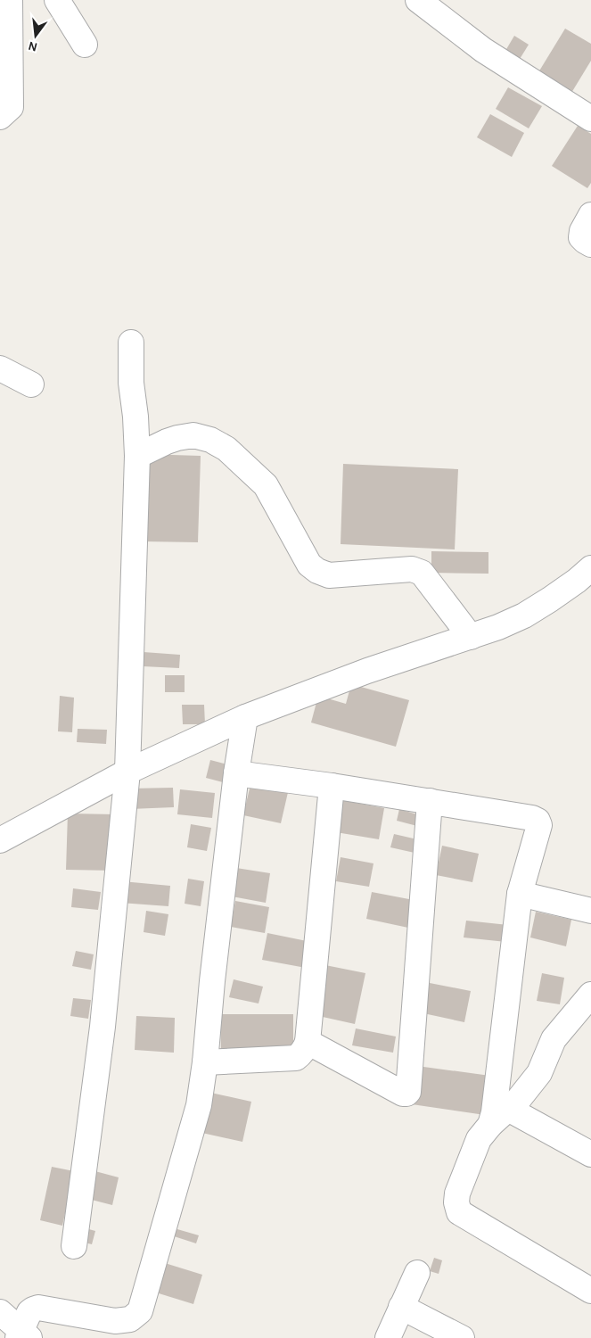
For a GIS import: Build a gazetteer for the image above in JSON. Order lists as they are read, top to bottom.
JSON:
{
  "north": "bottom"
}
